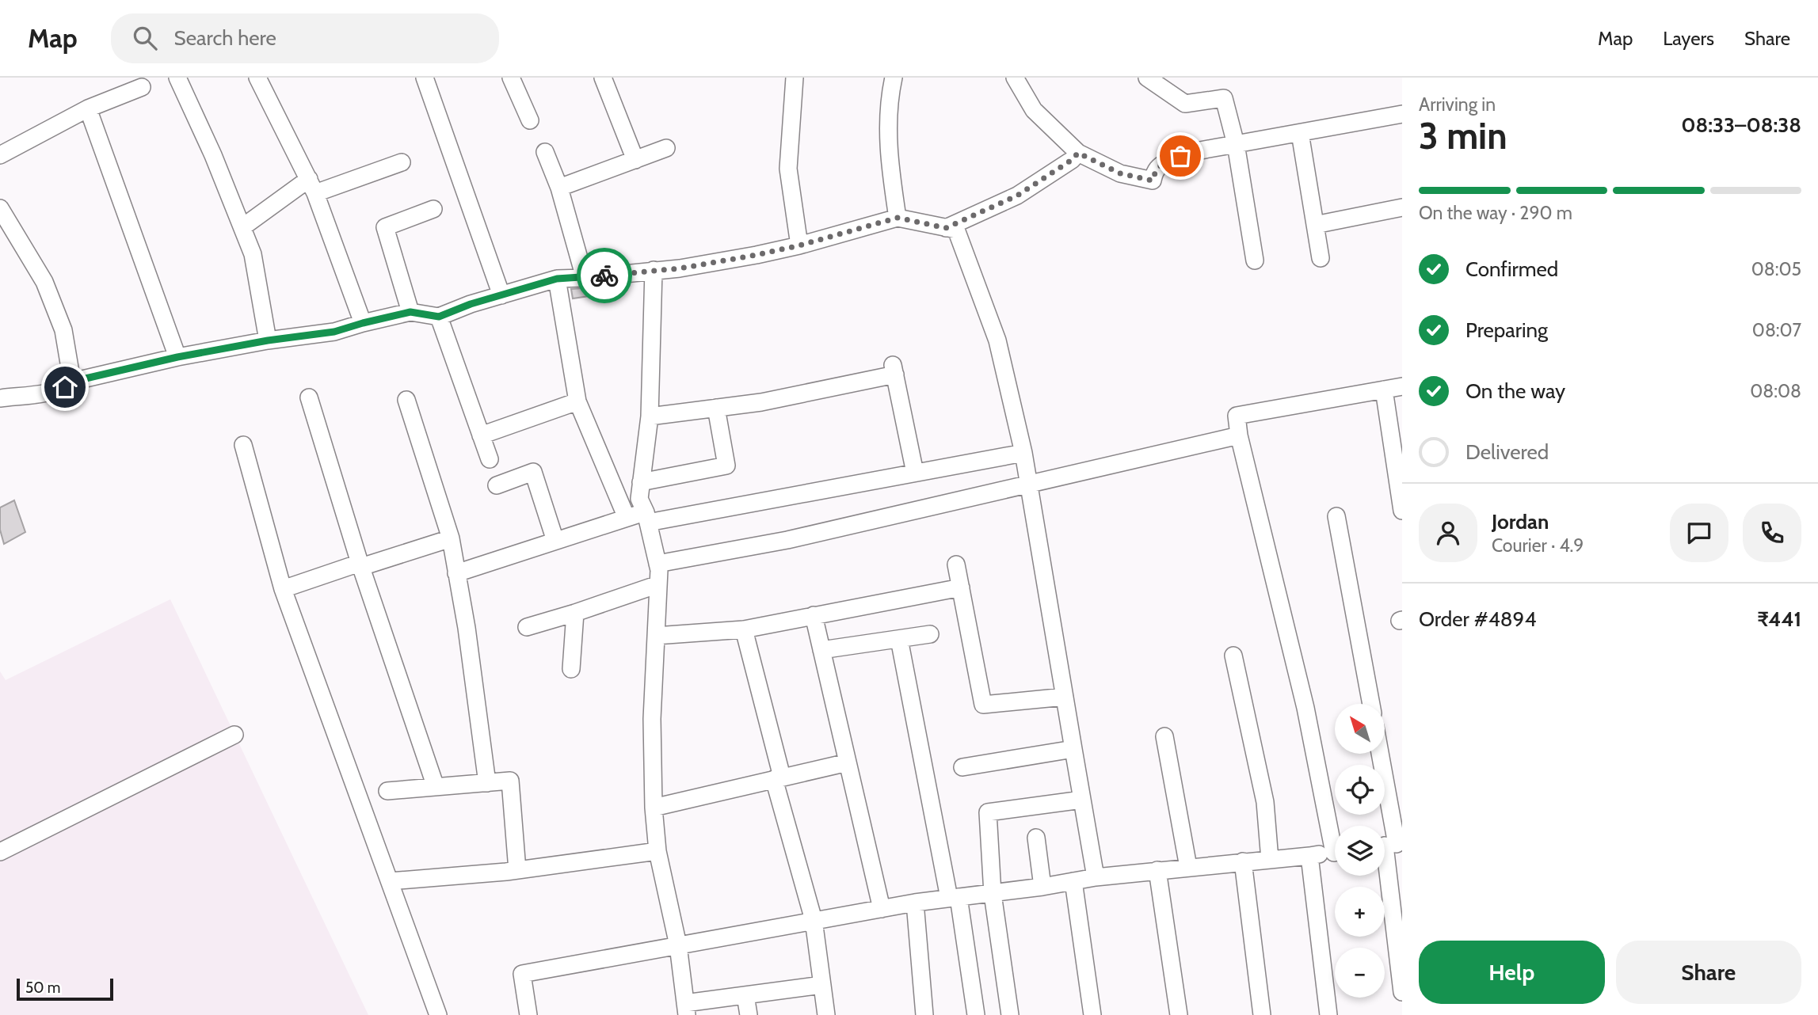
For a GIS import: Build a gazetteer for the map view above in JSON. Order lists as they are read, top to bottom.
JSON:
{
  "scale_bar": "50 m",
  "north": "top left",
  "page": {
    "header": "Map",
    "search": "Search here",
    "nav": ["Map", "Layers", "Share"],
    "heading": ["3 min", "Arriving in", "08:33–08:38"],
    "panel": [
      "Jordan",
      "Courier · 4.9",
      "Order #4894",
      "₹441"
    ],
    "bar": "On the way · 290 m",
    "list": [
      ["Confirmed", "08:05"],
      ["Preparing", "08:07"],
      ["On the way", "08:08"],
      "Delivered"
    ],
    "map_buttons": ["+", "−"],
    "buttons": ["Help", "Share"],
    "scale": "50 m"
  }
}
